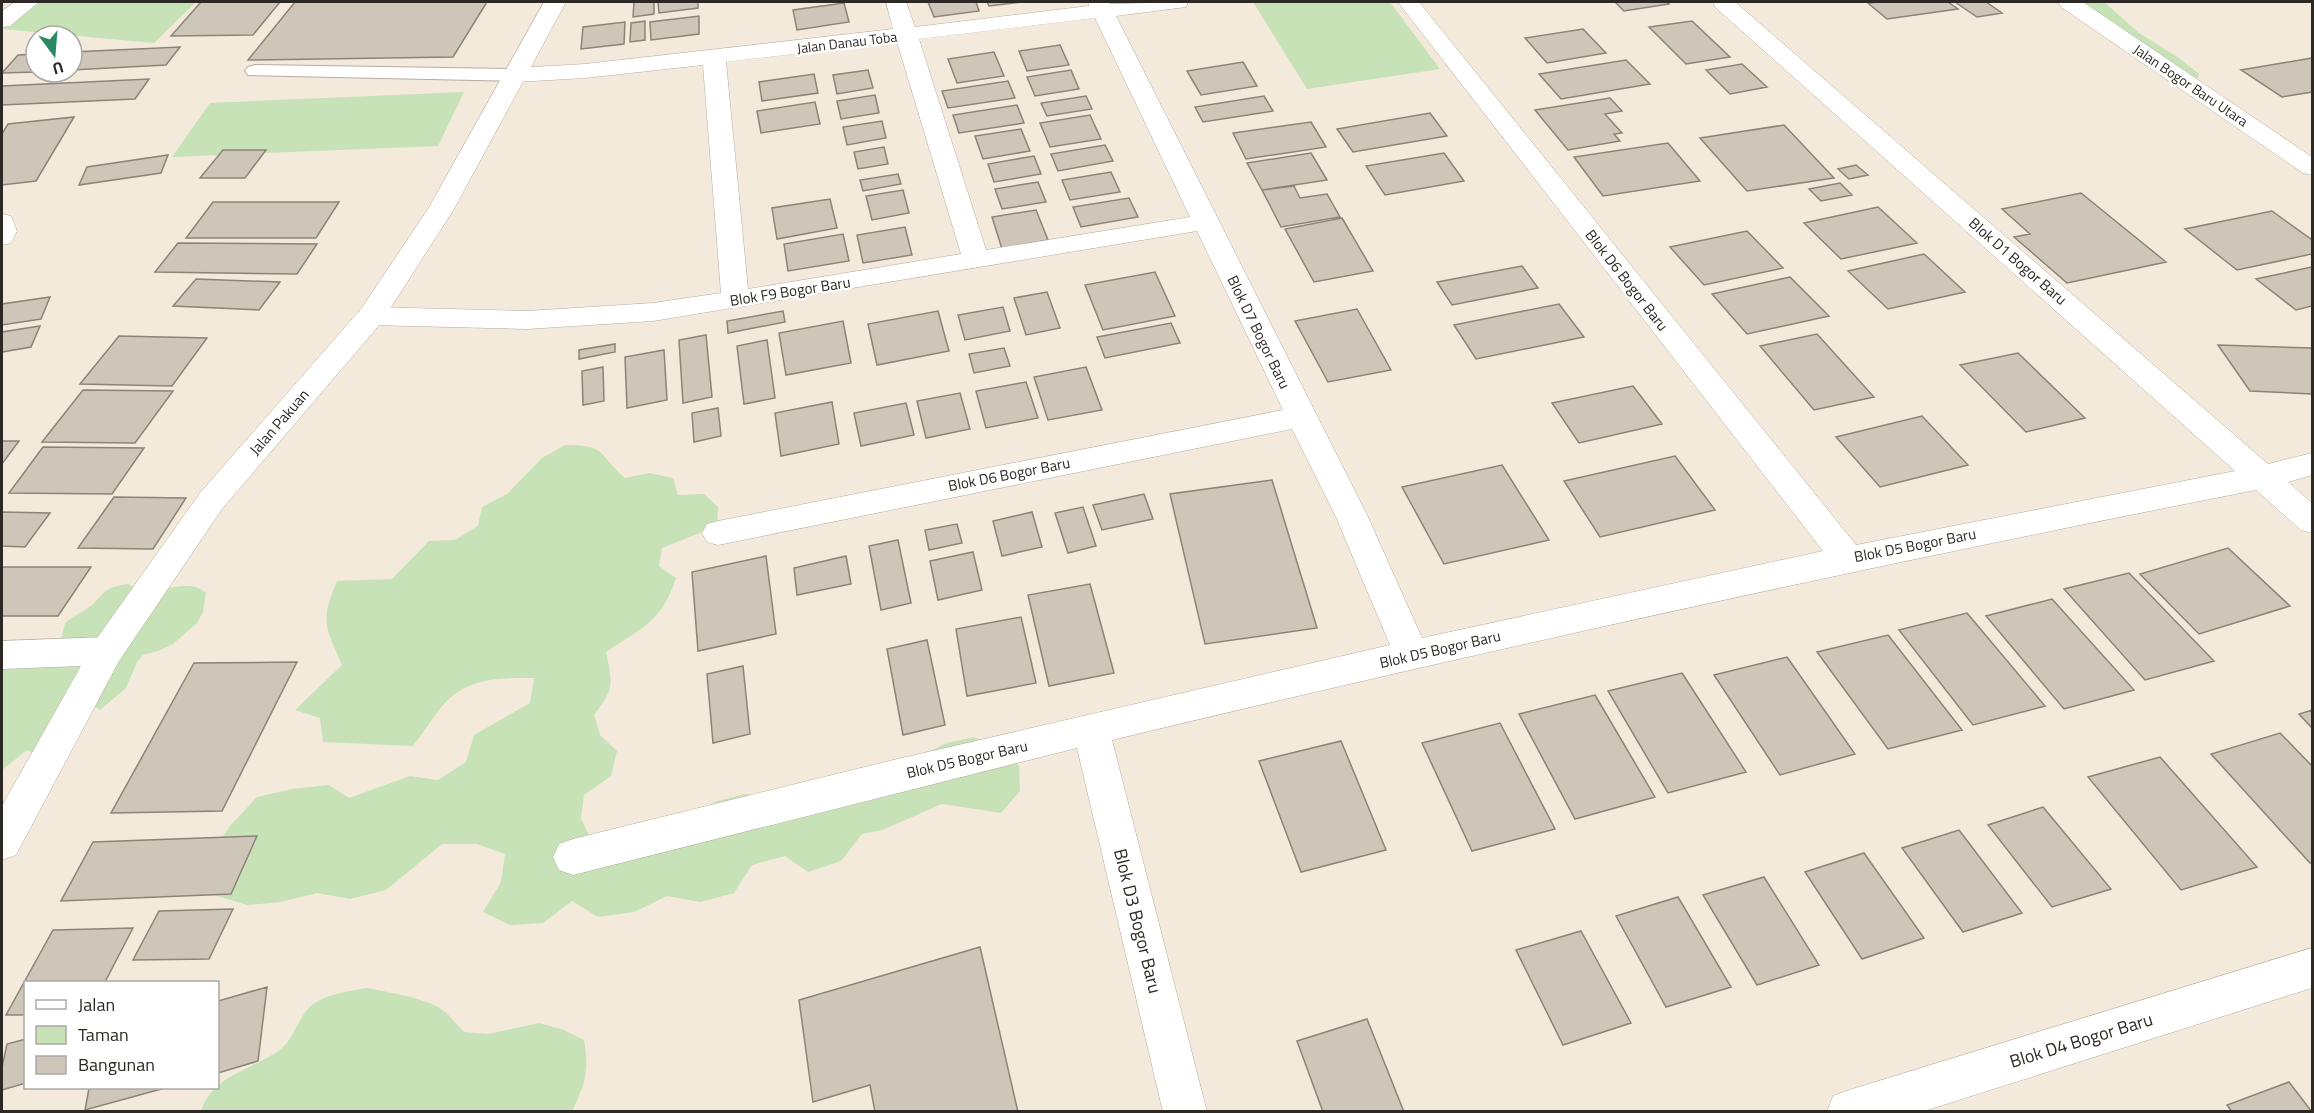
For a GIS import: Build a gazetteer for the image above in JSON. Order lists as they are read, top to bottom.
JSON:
{
  "streets": {
    "street": [
      "Jalan Danau Toba",
      "Jalan Bogor Baru Utara",
      "Blok D1 Bogor Baru",
      "Blok D6 Bogor Baru",
      "Blok F9 Bogor Baru",
      "Blok D7 Bogor Baru",
      "Jalan Pakuan",
      "Blok D5 Bogor Baru",
      "Blok D3 Bogor Baru",
      "Blok D4 Bogor Baru"
    ]
  },
  "crossings": [
    ["Jalan Danau Toba", "Blok D7 Bogor Baru"],
    ["Jalan Danau Toba", "Jalan Pakuan"],
    ["Blok D1 Bogor Baru", "Blok D5 Bogor Baru"],
    ["Blok D6 Bogor Baru", "Blok D7 Bogor Baru"],
    ["Blok D6 Bogor Baru", "Blok D5 Bogor Baru"],
    ["Blok F9 Bogor Baru", "Blok D7 Bogor Baru"],
    ["Blok F9 Bogor Baru", "Jalan Pakuan"],
    ["Blok D7 Bogor Baru", "Blok D5 Bogor Baru"],
    ["Blok D5 Bogor Baru", "Blok D3 Bogor Baru"]
  ],
  "legend": ["Jalan", "Taman", "Bangunan"],
  "north": "bottom"
}
